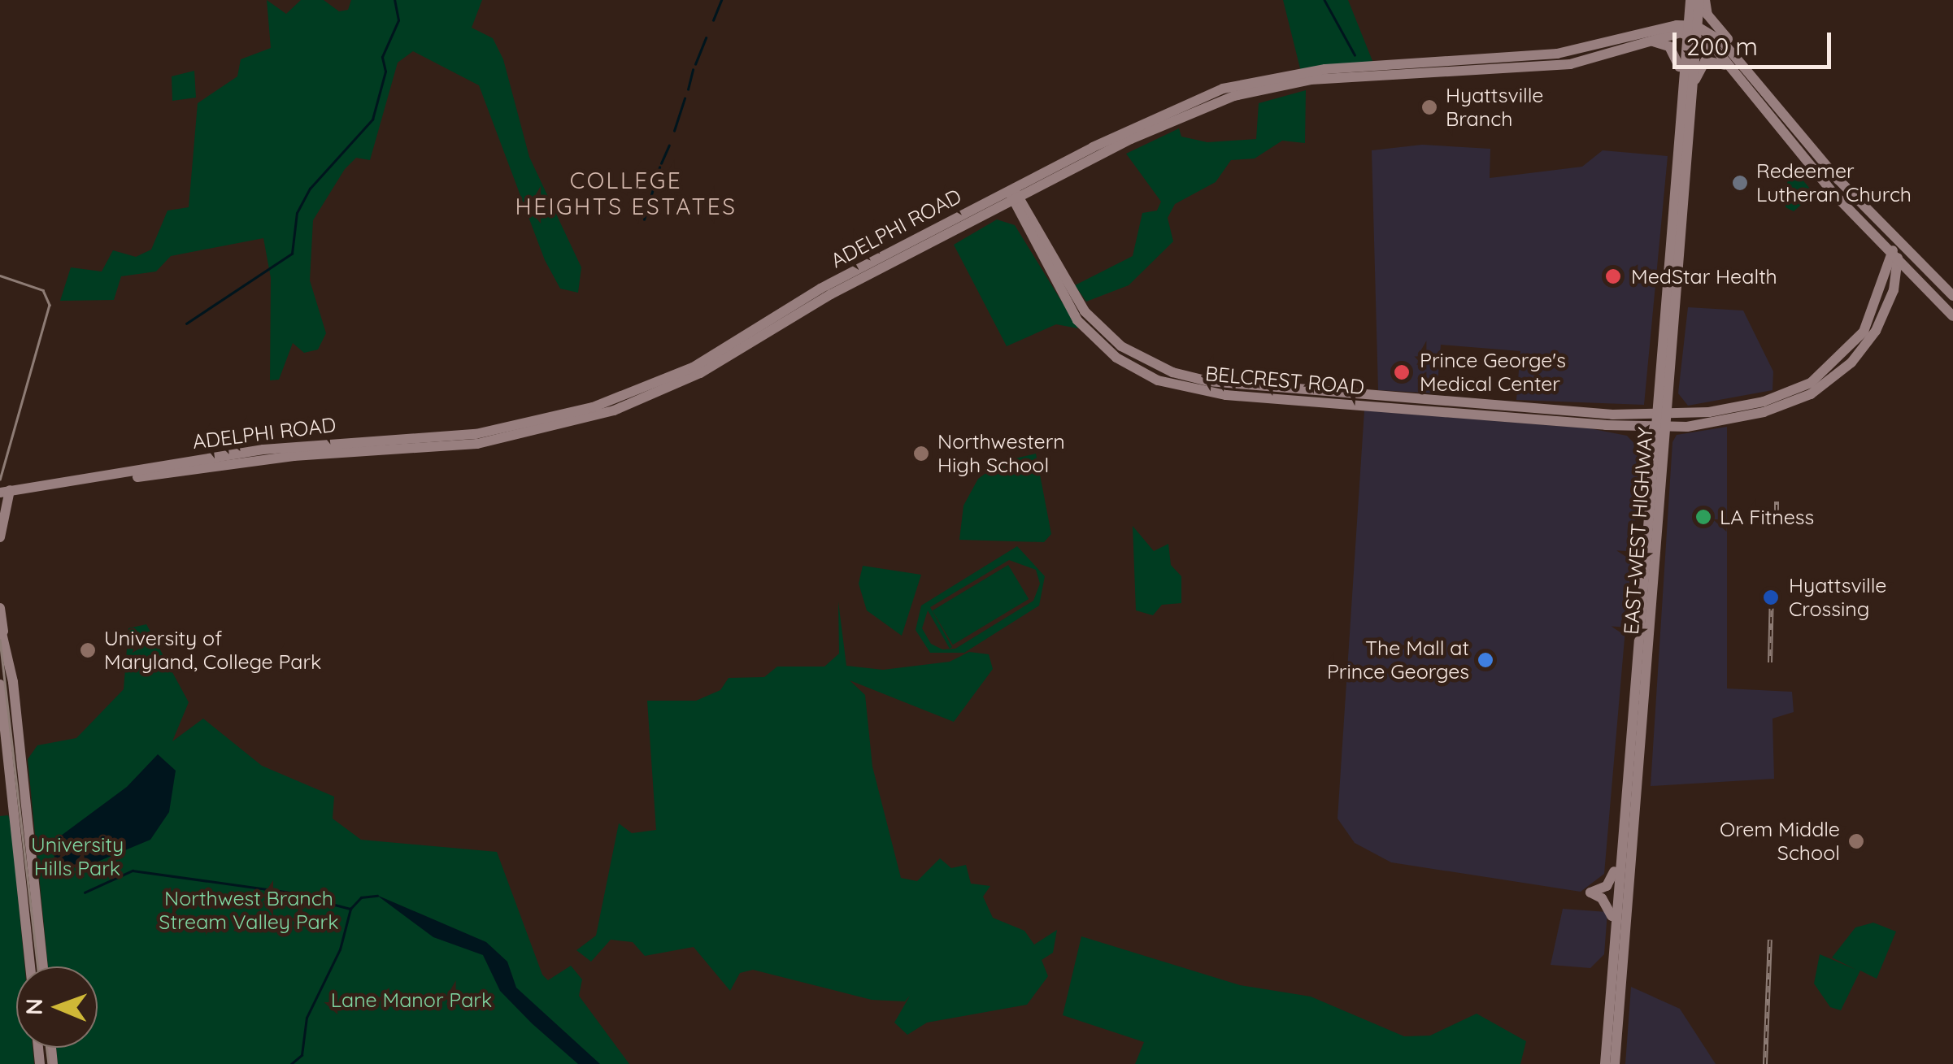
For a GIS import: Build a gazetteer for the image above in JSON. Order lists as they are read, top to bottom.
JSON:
{
  "streets": {
    "main road": ["ADELPHI ROAD", "BELCREST ROAD", "EAST-WEST HIGHWAY"]
  },
  "crossings": [
    ["ADELPHI ROAD", "BELCREST ROAD"],
    ["ADELPHI ROAD", "EAST-WEST HIGHWAY"],
    ["BELCREST ROAD", "EAST-WEST HIGHWAY"]
  ],
  "districts": ["COLLEGE HEIGHTS ESTATES"],
  "parks": ["University Hills Park", "Northwest Branch Stream Valley Park", "Lane Manor Park"],
  "places": [
    "Hyattsville Branch",
    "Redeemer Lutheran Church",
    "MedStar Health",
    "Prince George's Medical Center",
    "Northwestern High School",
    "LA Fitness",
    "Hyattsville Crossing",
    "University of Maryland, College Park",
    "The Mall at Prince Georges",
    "Orem Middle School"
  ],
  "scale_bar": "200 m",
  "north": "left"
}
